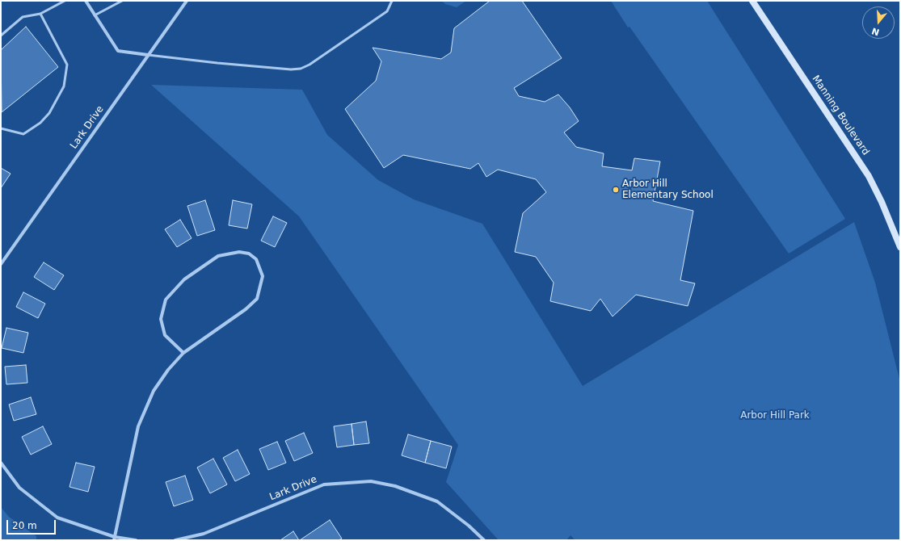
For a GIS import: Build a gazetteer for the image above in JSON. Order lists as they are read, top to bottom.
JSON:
{
  "streets": {
    "street": ["Manning Boulevard", "Lark Drive"]
  },
  "parks": ["Arbor Hill Park"],
  "places": ["Arbor Hill Elementary School"],
  "scale_bar": "20 m",
  "north": "bottom"
}
